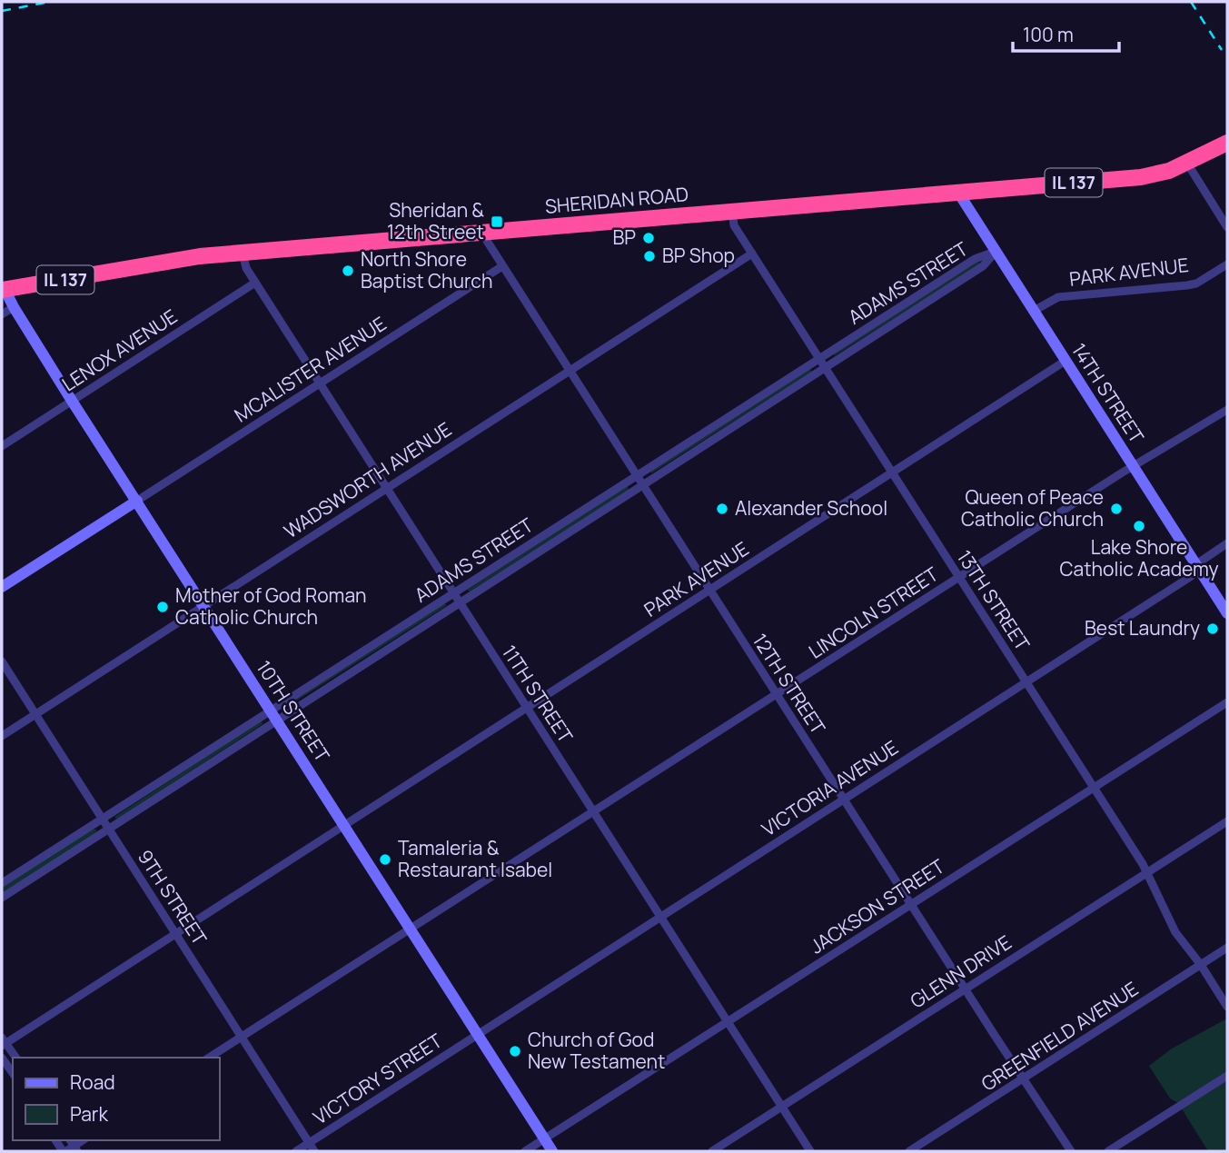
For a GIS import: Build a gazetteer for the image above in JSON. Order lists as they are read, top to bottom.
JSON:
{
  "streets": {
    "highway": ["IL 137", "SHERIDAN ROAD"],
    "street": [
      "PARK AVENUE",
      "ADAMS STREET",
      "LENOX AVENUE",
      "MCALISTER AVENUE",
      "14TH STREET",
      "WADSWORTH AVENUE",
      "13TH STREET",
      "LINCOLN STREET",
      "12TH STREET",
      "11TH STREET",
      "10TH STREET",
      "VICTORIA AVENUE",
      "9TH STREET",
      "JACKSON STREET",
      "GLENN DRIVE",
      "GREENFIELD AVENUE",
      "VICTORY STREET"
    ]
  },
  "crossings": [
    ["SHERIDAN ROAD", "14TH STREET"],
    ["SHERIDAN ROAD", "13TH STREET"],
    ["SHERIDAN ROAD", "12TH STREET"],
    ["SHERIDAN ROAD", "11TH STREET"],
    ["SHERIDAN ROAD", "10TH STREET"],
    ["PARK AVENUE", "14TH STREET"],
    ["PARK AVENUE", "13TH STREET"],
    ["PARK AVENUE", "12TH STREET"],
    ["PARK AVENUE", "11TH STREET"],
    ["PARK AVENUE", "10TH STREET"],
    ["PARK AVENUE", "9TH STREET"],
    ["ADAMS STREET", "14TH STREET"],
    ["ADAMS STREET", "13TH STREET"],
    ["ADAMS STREET", "12TH STREET"],
    ["ADAMS STREET", "11TH STREET"],
    ["ADAMS STREET", "10TH STREET"],
    ["ADAMS STREET", "9TH STREET"],
    ["LENOX AVENUE", "11TH STREET"],
    ["LENOX AVENUE", "10TH STREET"],
    ["MCALISTER AVENUE", "12TH STREET"],
    ["MCALISTER AVENUE", "11TH STREET"],
    ["MCALISTER AVENUE", "10TH STREET"],
    ["14TH STREET", "LINCOLN STREET"],
    ["14TH STREET", "VICTORIA AVENUE"],
    ["WADSWORTH AVENUE", "13TH STREET"],
    ["WADSWORTH AVENUE", "12TH STREET"],
    ["WADSWORTH AVENUE", "11TH STREET"],
    ["WADSWORTH AVENUE", "10TH STREET"],
    ["WADSWORTH AVENUE", "9TH STREET"],
    ["13TH STREET", "LINCOLN STREET"],
    ["13TH STREET", "VICTORIA AVENUE"],
    ["13TH STREET", "JACKSON STREET"],
    ["13TH STREET", "GLENN DRIVE"],
    ["13TH STREET", "GREENFIELD AVENUE"],
    ["LINCOLN STREET", "12TH STREET"],
    ["LINCOLN STREET", "11TH STREET"],
    ["LINCOLN STREET", "10TH STREET"],
    ["LINCOLN STREET", "9TH STREET"],
    ["12TH STREET", "VICTORIA AVENUE"],
    ["12TH STREET", "JACKSON STREET"],
    ["12TH STREET", "GLENN DRIVE"],
    ["12TH STREET", "GREENFIELD AVENUE"],
    ["11TH STREET", "VICTORIA AVENUE"],
    ["11TH STREET", "JACKSON STREET"],
    ["11TH STREET", "GLENN DRIVE"],
    ["10TH STREET", "VICTORIA AVENUE"],
    ["10TH STREET", "JACKSON STREET"],
    ["10TH STREET", "VICTORY STREET"],
    ["VICTORIA AVENUE", "VICTORY STREET"],
    ["9TH STREET", "VICTORY STREET"]
  ],
  "places": {
    "transit": ["Sheridan & 12th Street"],
    "other": [
      "BP",
      "BP Shop",
      "North Shore Baptist Church",
      "Alexander School",
      "Queen of Peace Catholic Church",
      "Lake Shore Catholic Academy",
      "Mother of God Roman Catholic Church",
      "Best Laundry",
      "Tamaleria & Restaurant Isabel",
      "Church of God New Testament"
    ]
  },
  "legend": ["Road", "Park"],
  "scale_bar": "100 m"
}
